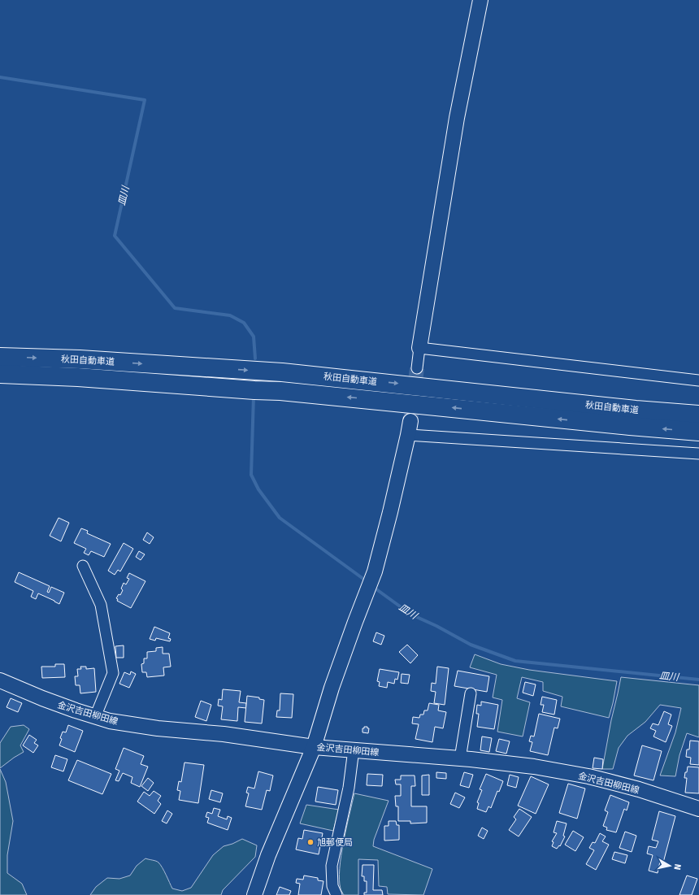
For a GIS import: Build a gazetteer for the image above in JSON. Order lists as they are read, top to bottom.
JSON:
{
  "streets": {
    "highway": ["秋田自動車道"],
    "street": ["金沢吉田柳田線"]
  },
  "water": ["皿川"],
  "places": ["旭郵便局"],
  "north": "right"
}
